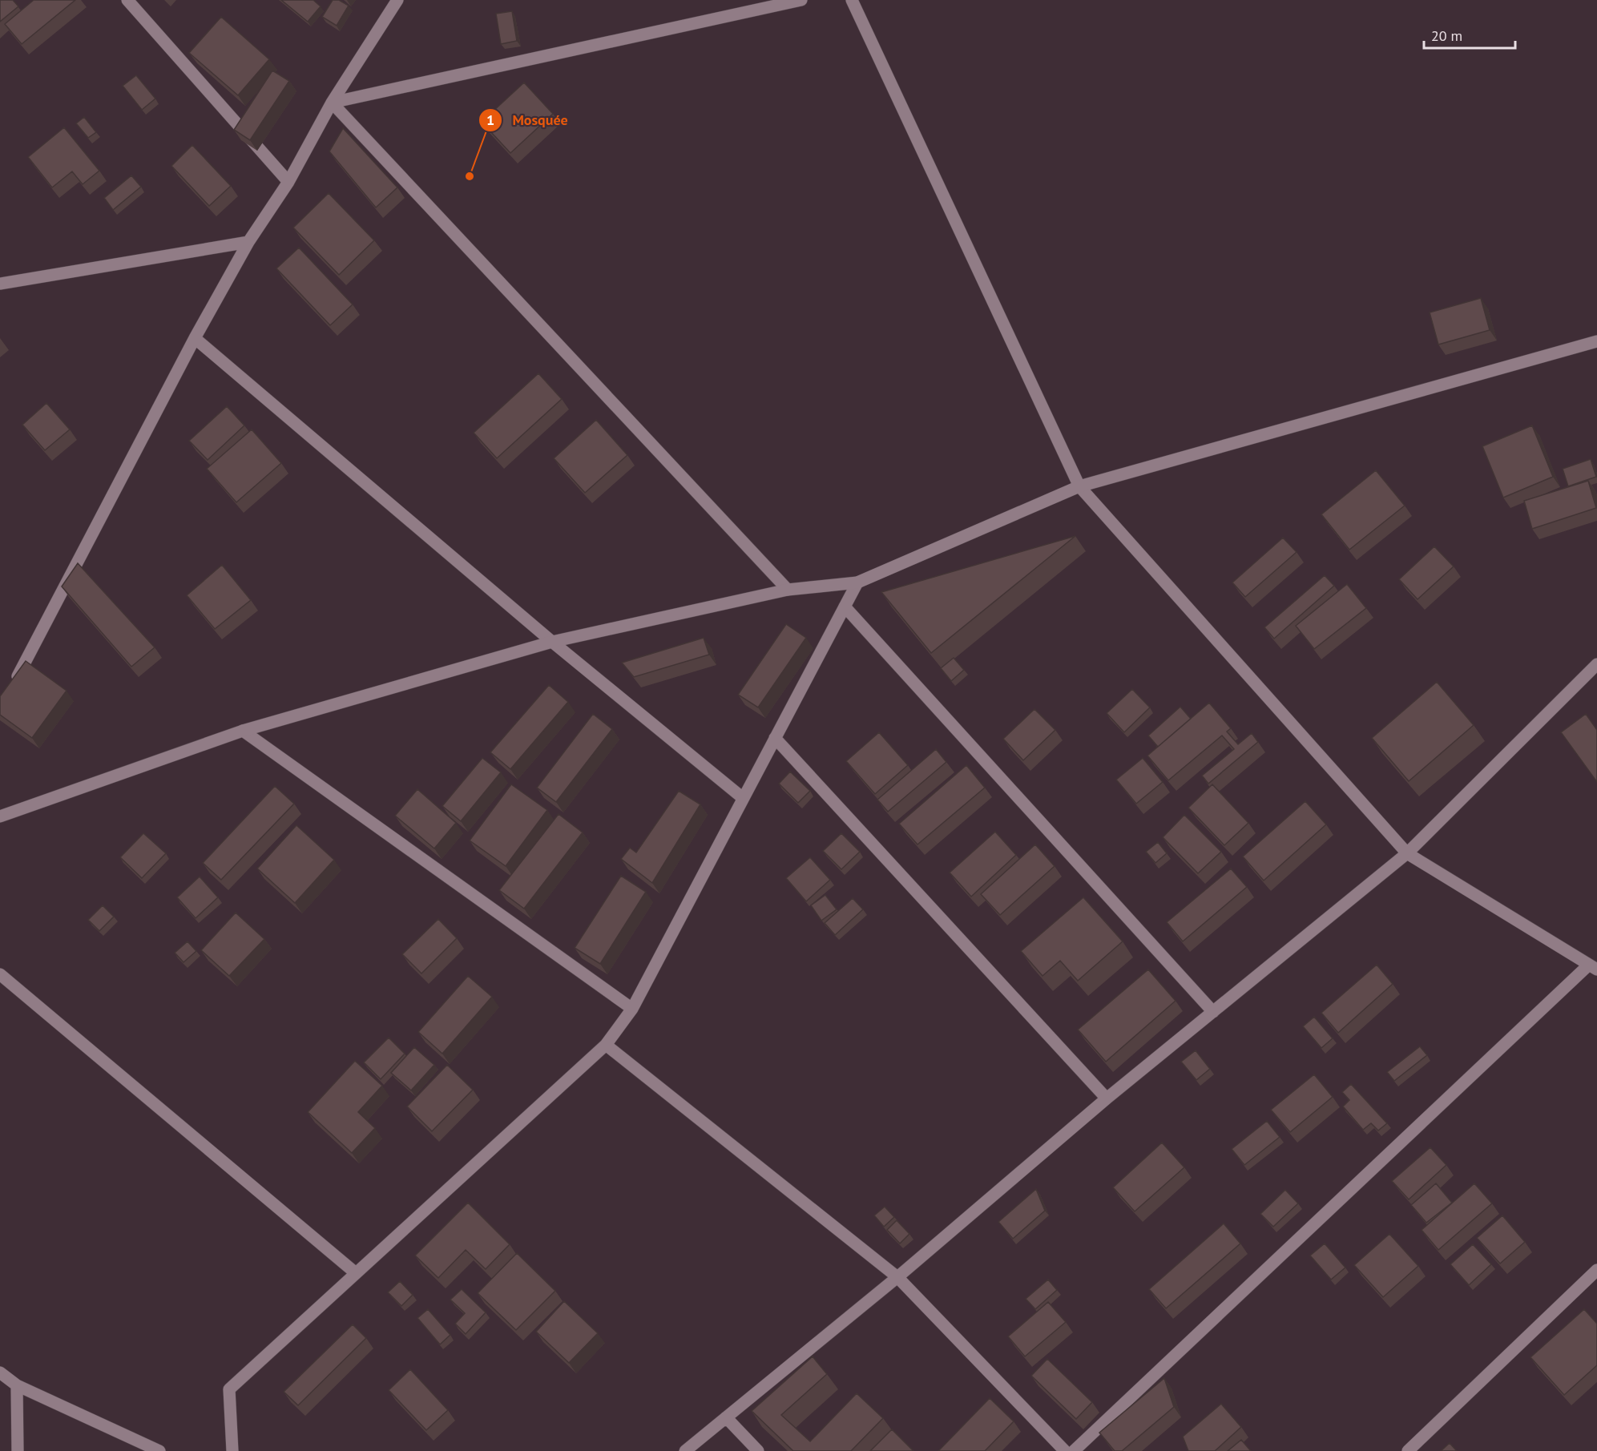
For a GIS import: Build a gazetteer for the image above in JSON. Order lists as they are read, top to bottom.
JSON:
{
  "places": ["Mosquée"],
  "scale_bar": "20 m"
}
